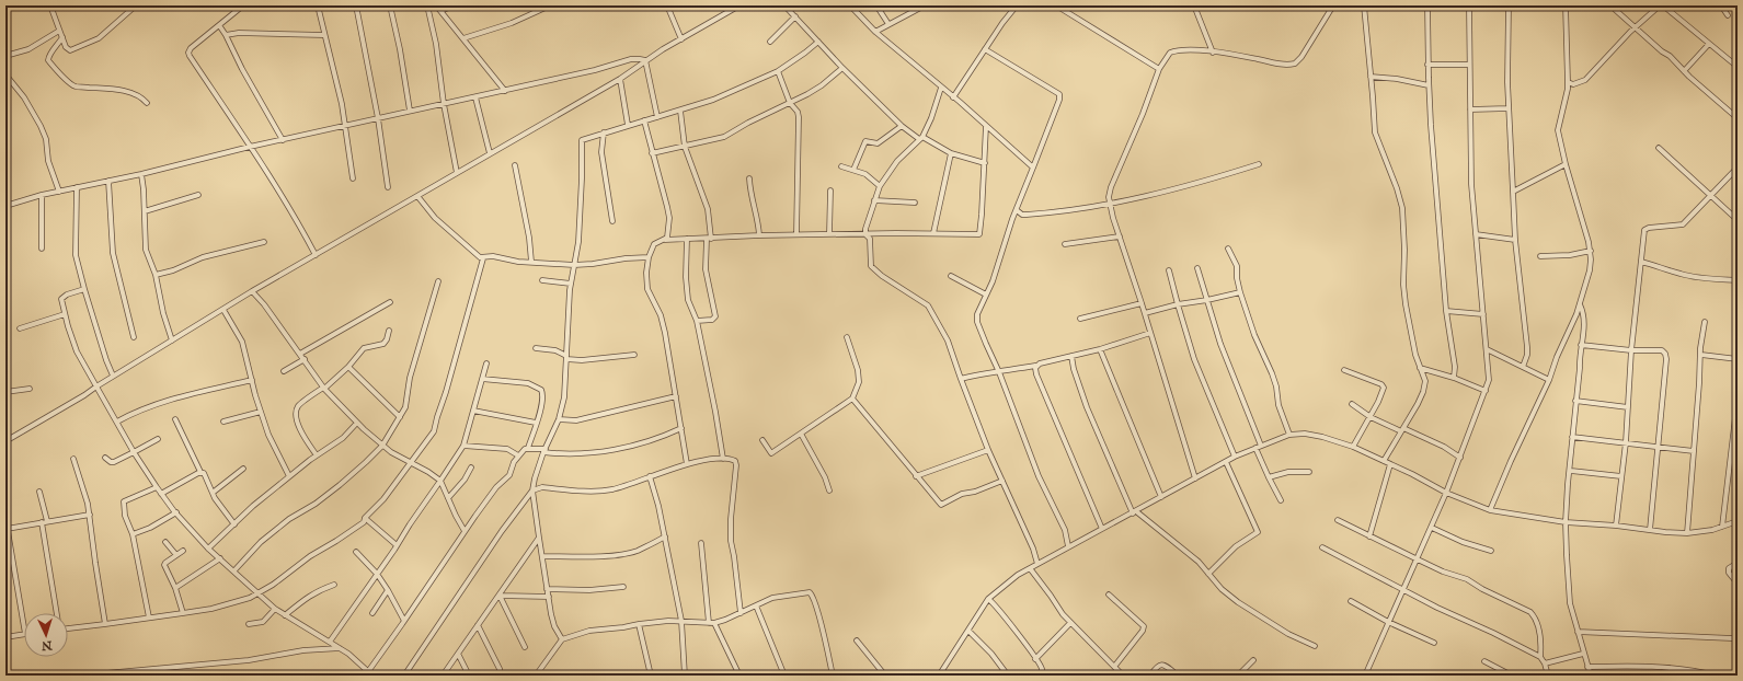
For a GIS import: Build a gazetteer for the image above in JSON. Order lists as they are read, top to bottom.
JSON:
{
  "north": "bottom"
}
